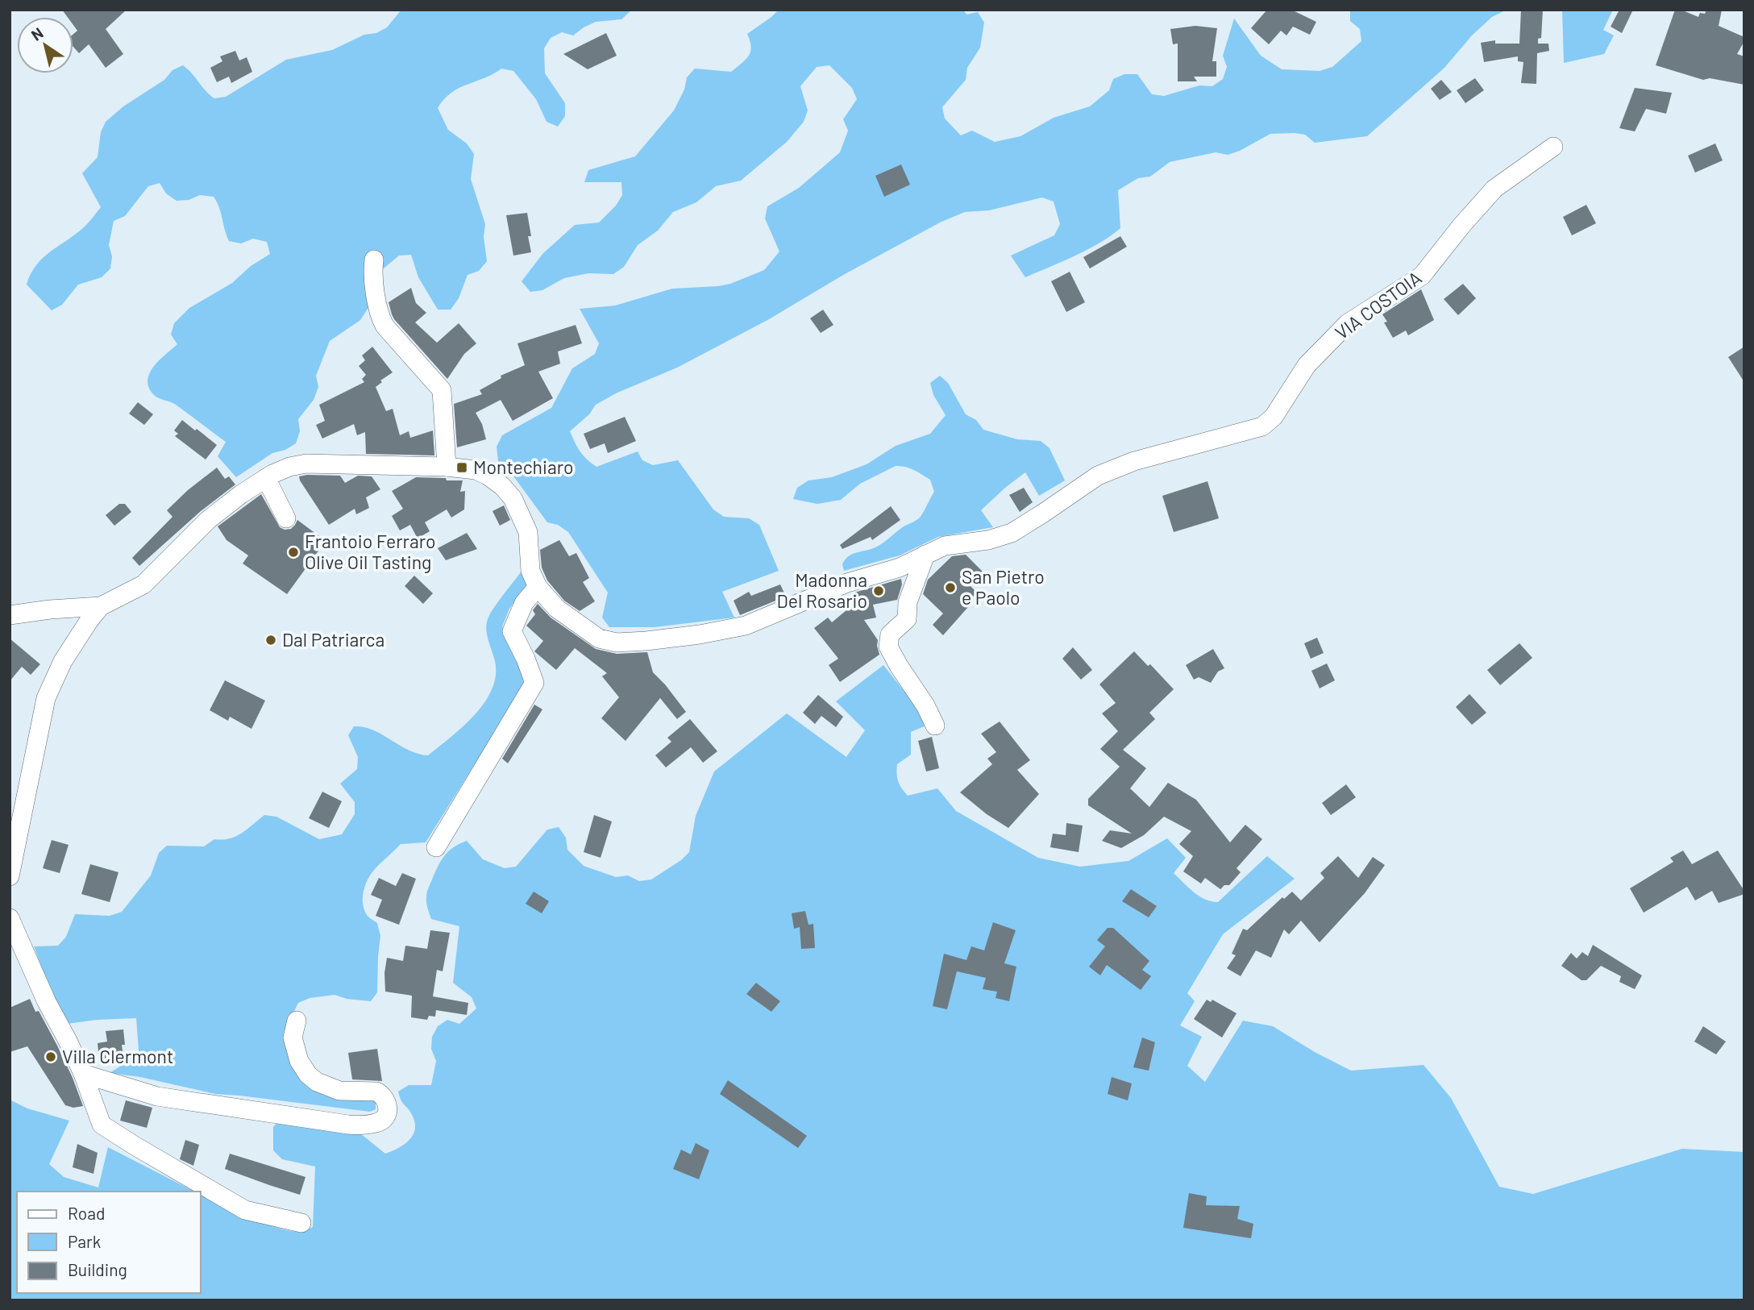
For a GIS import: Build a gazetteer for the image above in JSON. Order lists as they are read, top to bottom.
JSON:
{
  "streets": {
    "street": ["VIA COSTOIA"]
  },
  "places": {
    "transit": ["Montechiaro"],
    "other": [
      "Frantoio Ferraro Olive Oil Tasting",
      "San Pietro e Paolo",
      "Madonna Del Rosario",
      "Dal Patriarca",
      "Villa Clermont"
    ]
  },
  "legend": ["Road", "Park", "Building"],
  "north": "top left"
}
